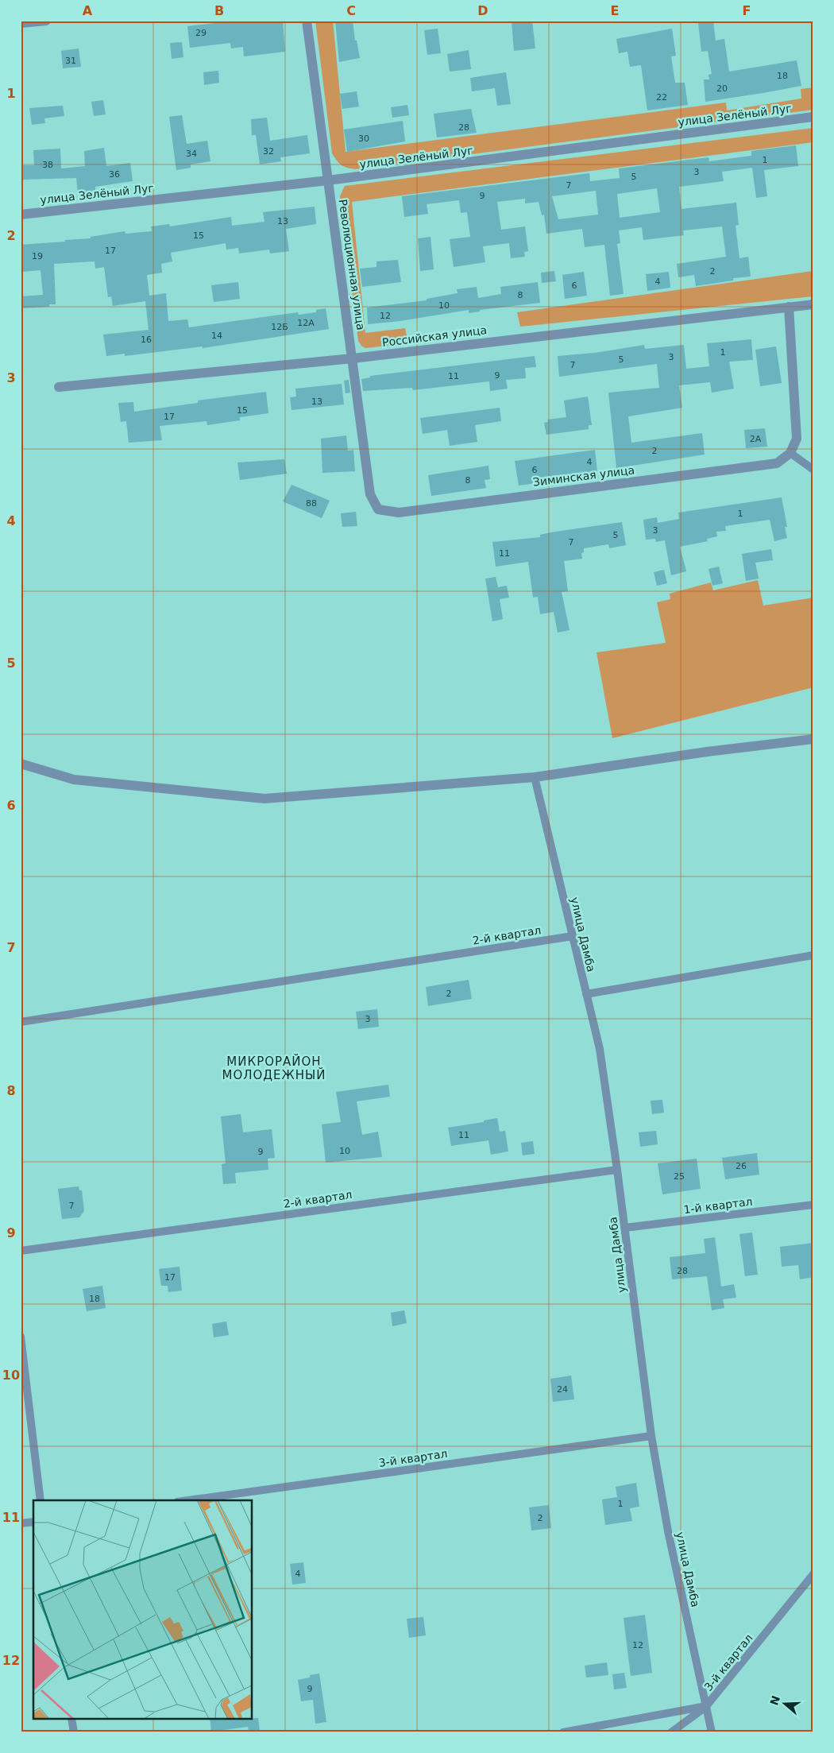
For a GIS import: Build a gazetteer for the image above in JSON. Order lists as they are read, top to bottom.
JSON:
{
  "streets": {
    "street": [
      "улица Зелёный Луг",
      "Революционная улица",
      "Российская улица",
      "Зиминская улица"
    ],
    "lane": [
      "улица Дамба",
      "2-й квартал",
      "1-й квартал",
      "3-й квартал"
    ]
  },
  "crossings": [
    ["улица Зелёный Луг", "Революционная улица"],
    ["Революционная улица", "Российская улица"],
    ["Революционная улица", "Зиминская улица"],
    ["улица Дамба", "2-й квартал"],
    ["улица Дамба", "1-й квартал"],
    ["улица Дамба", "3-й квартал"]
  ],
  "districts": ["МИКРОРАЙОН МОЛОДЕЖНЫЙ"],
  "house_numbers": [
    "29",
    "31",
    "18",
    "20",
    "22",
    "28",
    "30",
    "32",
    "34",
    "1",
    "38",
    "3",
    "36",
    "5",
    "7",
    "9",
    "13",
    "15",
    "17",
    "19",
    "2",
    "4",
    "6",
    "8",
    "10",
    "12",
    "12А",
    "12Б",
    "14",
    "16",
    "1",
    "3",
    "5",
    "7",
    "9",
    "11",
    "13",
    "15",
    "17",
    "2А",
    "2",
    "4",
    "6",
    "8",
    "88",
    "1",
    "3",
    "5",
    "7",
    "11",
    "2",
    "3",
    "11",
    "10",
    "9",
    "26",
    "25",
    "7",
    "28",
    "17",
    "18",
    "24",
    "1",
    "2",
    "4",
    "12",
    "9"
  ],
  "north": "left",
  "grid": {
    "columns": [
      "A",
      "B",
      "C",
      "D",
      "E",
      "F"
    ],
    "rows": [
      "1",
      "2",
      "3",
      "4",
      "5",
      "6",
      "7",
      "8",
      "9",
      "10",
      "11",
      "12"
    ]
  }
}
